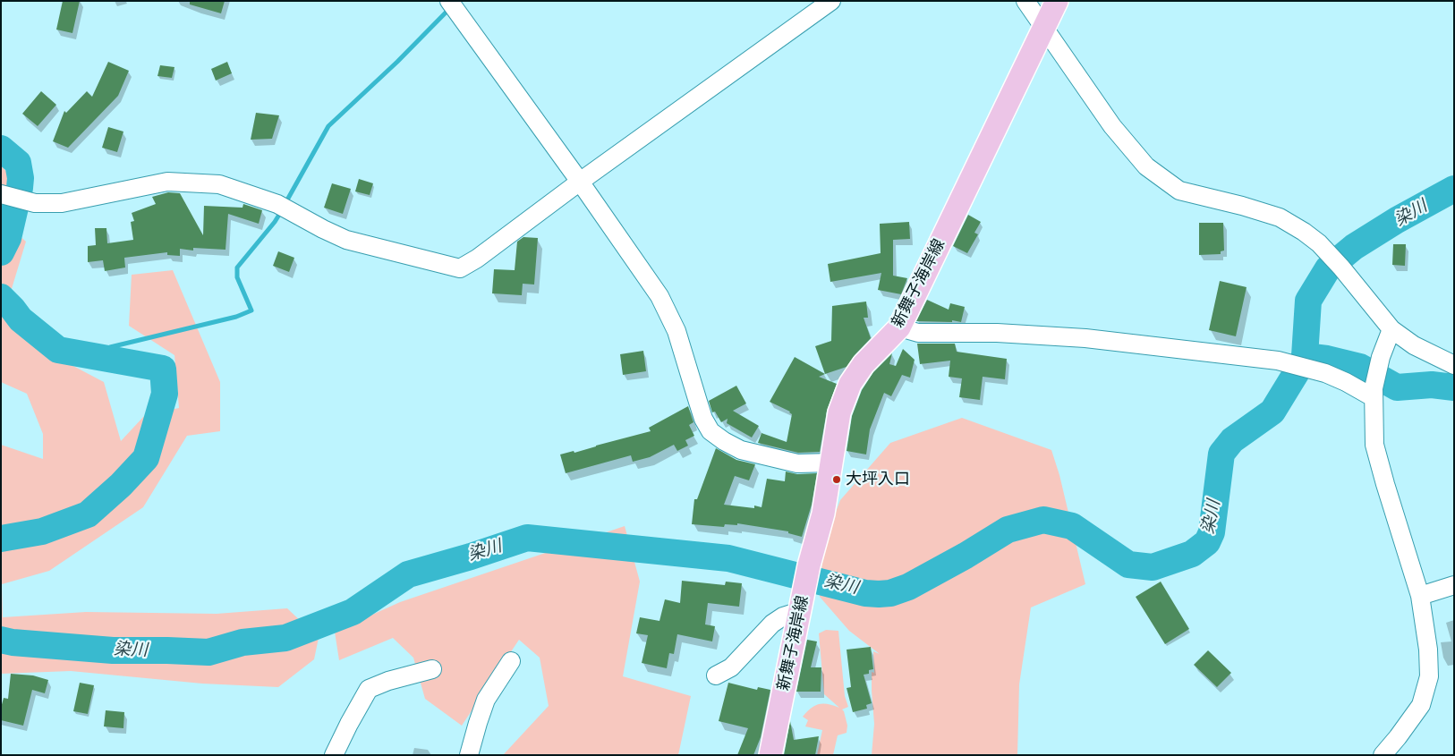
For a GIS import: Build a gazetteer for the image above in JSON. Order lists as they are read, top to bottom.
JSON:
{
  "streets": {
    "main road": ["新舞子海岸線"]
  },
  "water": ["染川"],
  "places": ["大坪入口"]
}
